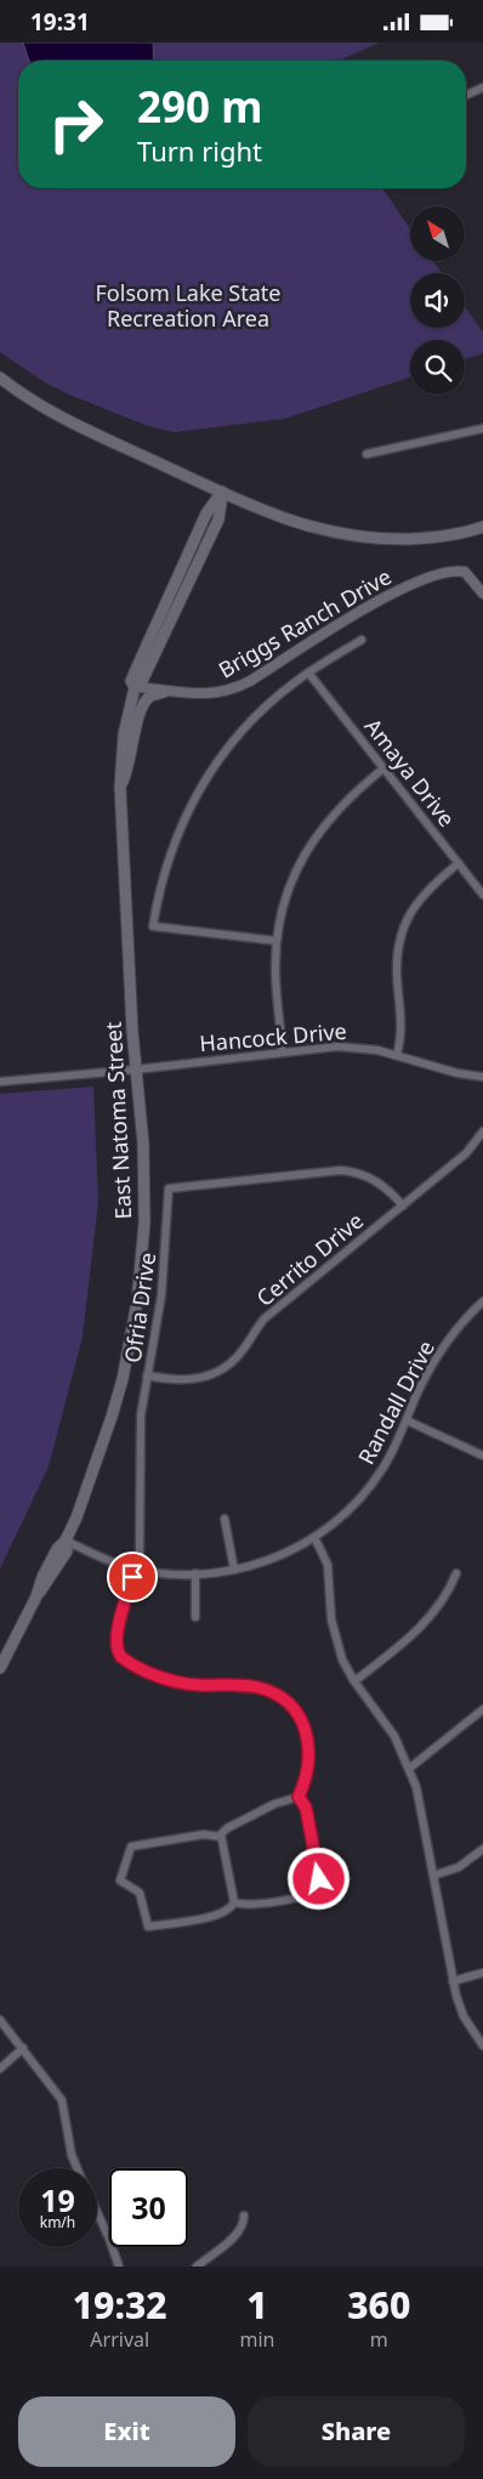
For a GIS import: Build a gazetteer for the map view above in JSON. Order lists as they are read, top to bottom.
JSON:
{
  "streets": {
    "main road": ["East Natoma Street"],
    "street": [
      "Briggs Ranch Drive",
      "Amaya Drive",
      "Hancock Drive",
      "Cerrito Drive",
      "Ofria Drive",
      "Randall Drive"
    ]
  },
  "crossings": [
    ["Briggs Ranch Drive", "East Natoma Street"],
    ["Hancock Drive", "East Natoma Street"],
    ["East Natoma Street", "Randall Drive"],
    ["Cerrito Drive", "Ofria Drive"],
    ["Ofria Drive", "Randall Drive"]
  ],
  "parks": ["Folsom Lake State Recreation Area"],
  "north": "top left",
  "page": {
    "status": "19:31",
    "turn": ["290 m", "Turn right"],
    "speed": "19 km/h",
    "limit": "30",
    "eta": [
      "19:32",
      "Arrival",
      "1",
      "min",
      "360",
      "m"
    ],
    "buttons": ["Exit", "Share"]
  }
}
